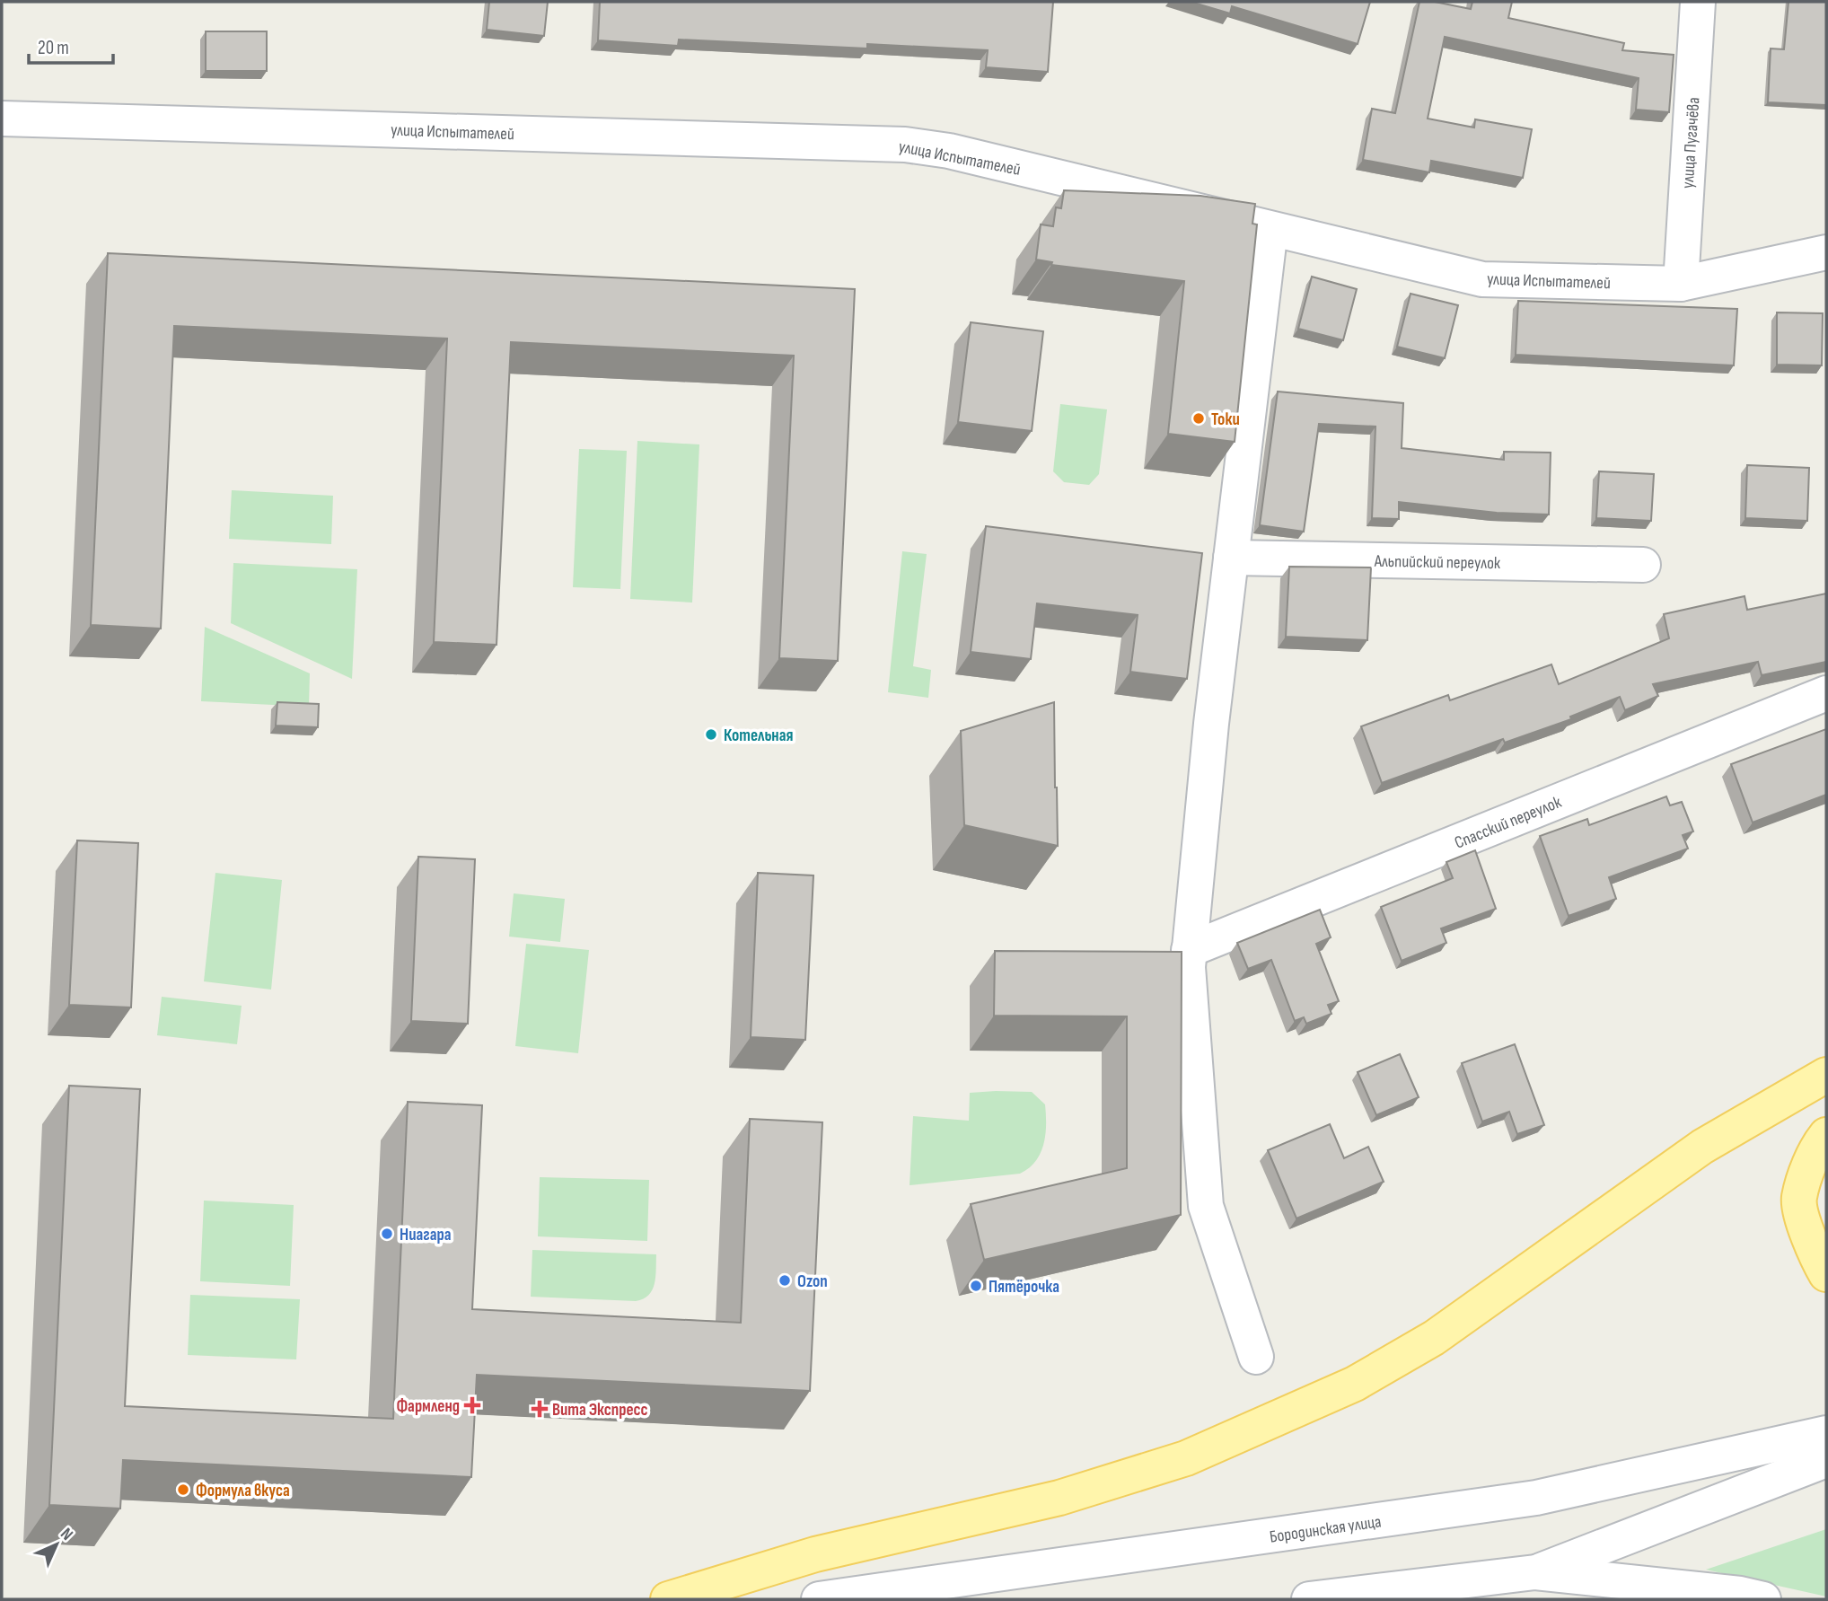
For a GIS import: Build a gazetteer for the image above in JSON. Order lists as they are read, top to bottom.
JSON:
{
  "streets": {
    "street": [
      "улица Испытателей",
      "улица Пугачёва",
      "Альпийский переулок",
      "Спасский переулок",
      "Бородинская улица"
    ]
  },
  "crossings": [
    ["улица Испытателей", "улица Пугачёва"]
  ],
  "places": {
    "other": [
      "Токи",
      "Котельная",
      "Ниагара",
      "Ozon",
      "Пятёрочка",
      "Формула вкуса"
    ],
    "health": ["Фармленд", "Вита Экспресс"]
  },
  "scale_bar": "20 m",
  "north": "top right"
}
